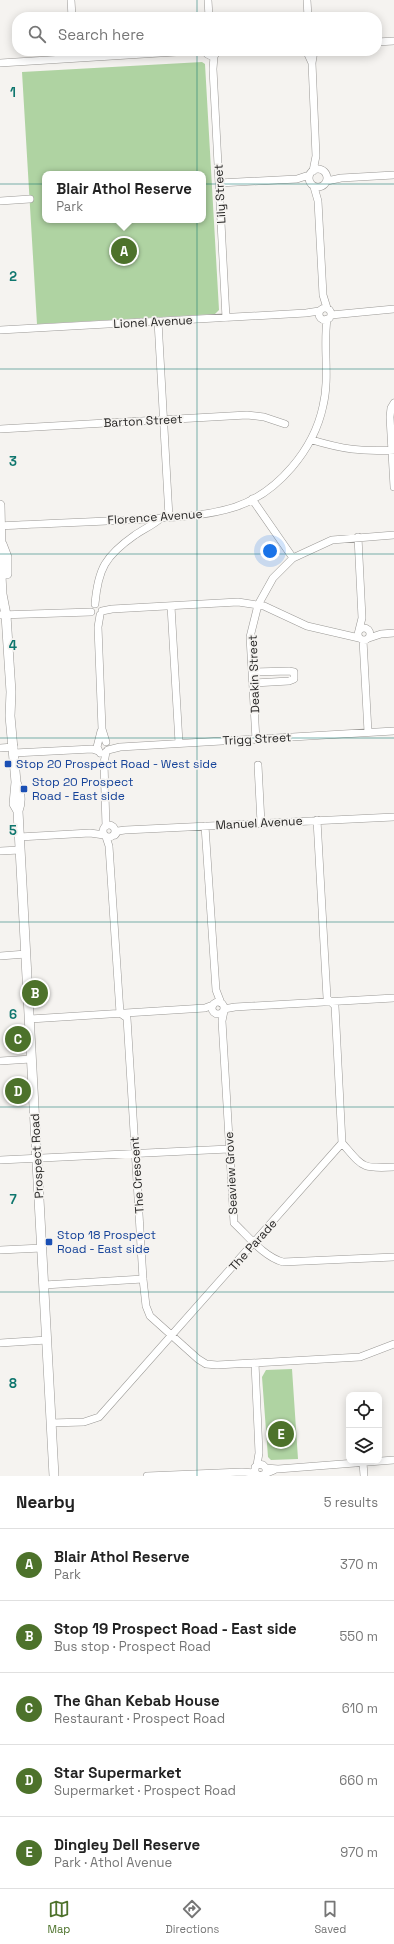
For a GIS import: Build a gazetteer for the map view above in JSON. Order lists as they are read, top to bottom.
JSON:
{
  "streets": {
    "main road": ["Prospect Road"],
    "street": [
      "Lily Street",
      "Lionel Avenue",
      "Barton Street",
      "Florence Avenue",
      "Deakin Street",
      "Trigg Street",
      "Manuel Avenue",
      "Seaview Grove",
      "The Crescent",
      "The Parade"
    ]
  },
  "crossings": [
    ["Lily Street", "Lionel Avenue"],
    ["Lionel Avenue", "Florence Avenue"],
    ["Florence Avenue", "Prospect Road"],
    ["Deakin Street", "Trigg Street"],
    ["Trigg Street", "Prospect Road"],
    ["Manuel Avenue", "Prospect Road"],
    ["Manuel Avenue", "Seaview Grove"],
    ["Prospect Road", "The Parade"],
    ["Seaview Grove", "The Parade"],
    ["The Crescent", "The Parade"]
  ],
  "places": {
    "transit": ["Stop 20 Prospect Road - West side", "Stop 20 Prospect Road - East side", "Stop 18 Prospect Road - East side"]
  },
  "page": {
    "search": "Search here",
    "popup": ["Blair Athol Reserve", "Park"],
    "pins": [
      "A",
      "B",
      "C",
      "D",
      "E"
    ],
    "heading": ["Nearby", "5 results"],
    "list": [
      {
        "mark": "A",
        "name": "Blair Athol Reserve",
        "note": "Park",
        "value": "370 m"
      },
      {
        "mark": "B",
        "name": "Stop 19 Prospect Road - East side",
        "note": "Bus stop · Prospect Road",
        "value": "550 m"
      },
      {
        "mark": "C",
        "name": "The Ghan Kebab House",
        "note": "Restaurant · Prospect Road",
        "value": "610 m"
      },
      {
        "mark": "D",
        "name": "Star Supermarket",
        "note": "Supermarket · Prospect Road",
        "value": "660 m"
      },
      {
        "mark": "E",
        "name": "Dingley Dell Reserve",
        "note": "Park · Athol Avenue",
        "value": "970 m"
      }
    ],
    "nav": ["Map", "Directions", "Saved"]
  },
  "grid": {
    "rows": [
      "1",
      "2",
      "3",
      "4",
      "5",
      "6",
      "7",
      "8"
    ]
  }
}
